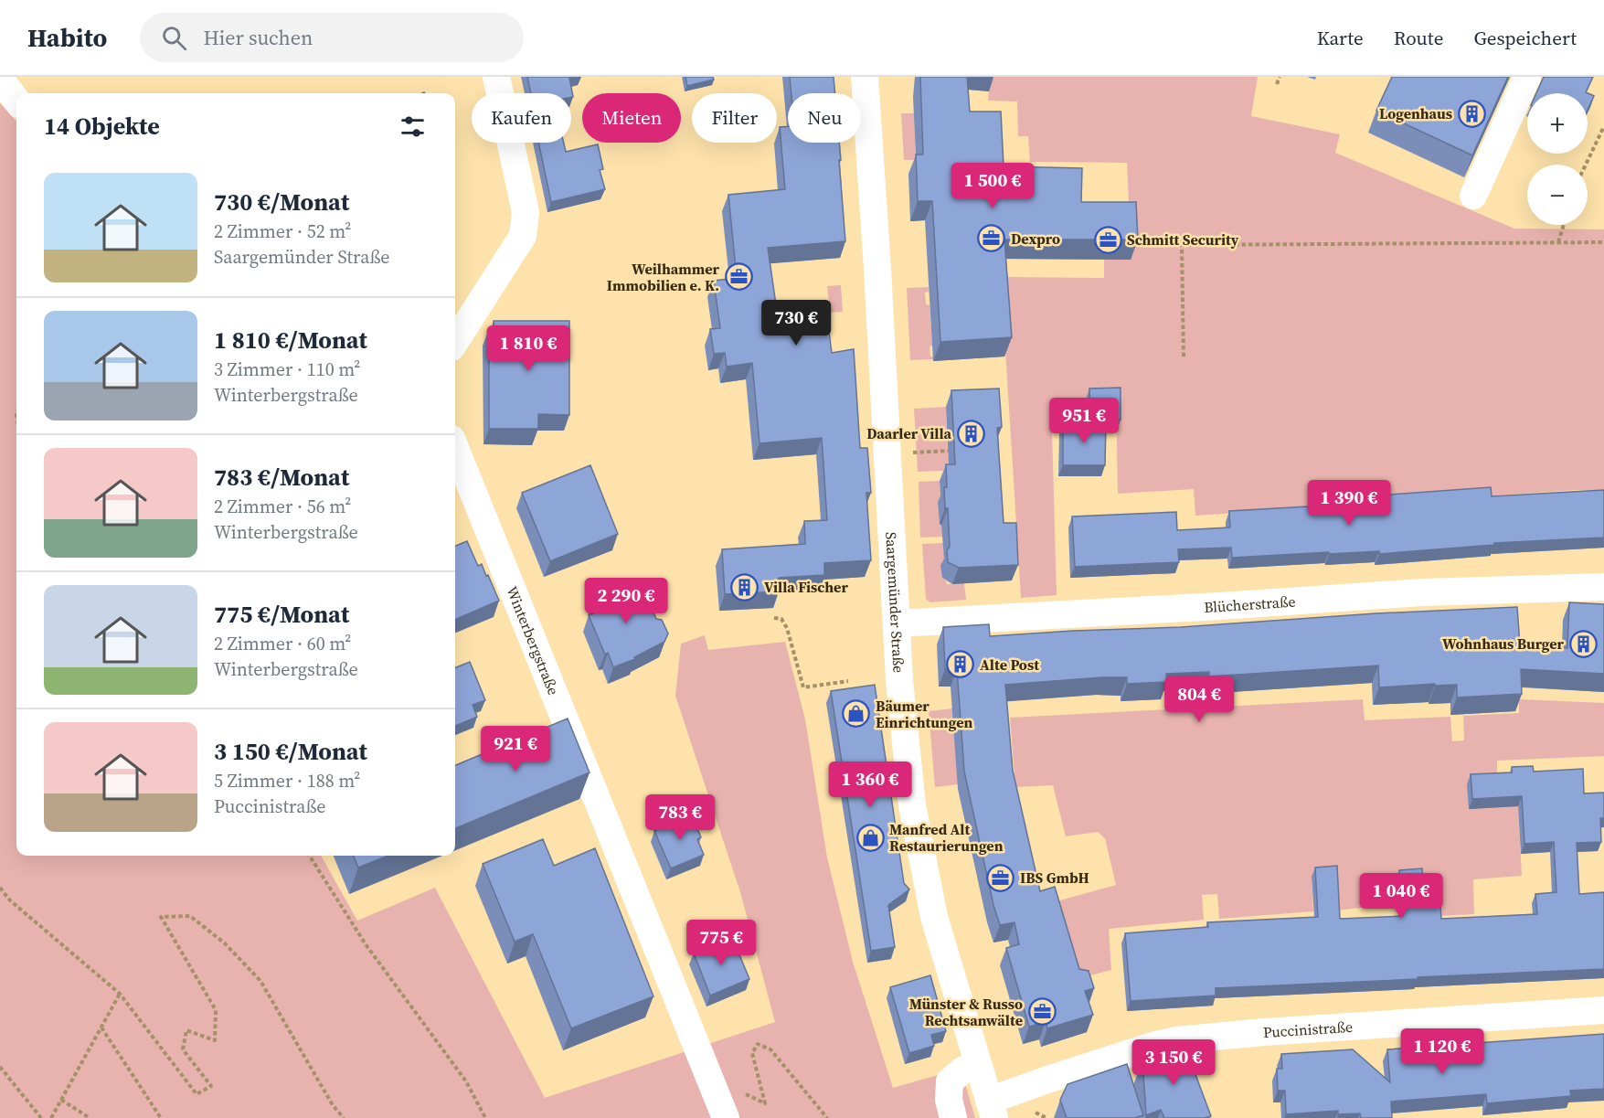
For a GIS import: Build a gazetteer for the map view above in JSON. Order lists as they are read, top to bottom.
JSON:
{
  "streets": {
    "street": [
      "Saargemünder Straße",
      "Blücherstraße",
      "Winterbergstraße",
      "Puccinistraße"
    ]
  },
  "crossings": [
    ["Saargemünder Straße", "Blücherstraße"],
    ["Saargemünder Straße", "Puccinistraße"]
  ],
  "places": {
    "building": [
      "Logenhaus",
      "Daarler Villa",
      "Villa Fischer",
      "Wohnhaus Burger",
      "Alte Post"
    ],
    "office": [
      "Dexpro",
      "Schmitt Security",
      "Weilhammer Immobilien e. K.",
      "IBS GmbH",
      "Münster & Russo Rechtsanwälte"
    ],
    "shop": ["Bäumer Einrichtungen", "Manfred Alt Restaurierungen"]
  },
  "page": {
    "header": "Habito",
    "search": "Hier suchen",
    "nav": ["Karte", "Route", "Gespeichert"],
    "map_buttons": ["+", "−"],
    "chip": [
      "Kaufen",
      "Mieten",
      "Filter",
      "Neu"
    ],
    "heading": "14 Objekte",
    "list": [
      {
        "name": "730 €/Monat",
        "note": "2 Zimmer · 52 m² · Saargemünder Straße"
      },
      {
        "name": "1 810 €/Monat",
        "note": "3 Zimmer · 110 m² · Winterbergstraße"
      },
      {
        "name": "783 €/Monat",
        "note": "2 Zimmer · 56 m² · Winterbergstraße"
      },
      {
        "name": "775 €/Monat",
        "note": "2 Zimmer · 60 m² · Winterbergstraße"
      },
      {
        "name": "3 150 €/Monat",
        "note": "5 Zimmer · 188 m² · Puccinistraße"
      }
    ],
    "price": [
      "1 500 €",
      "730 €",
      "1 810 €",
      "951 €",
      "1 390 €",
      "2 290 €",
      "804 €",
      "921 €",
      "1 360 €",
      "783 €",
      "1 040 €",
      "775 €",
      "1 120 €",
      "3 150 €"
    ]
  }
}
